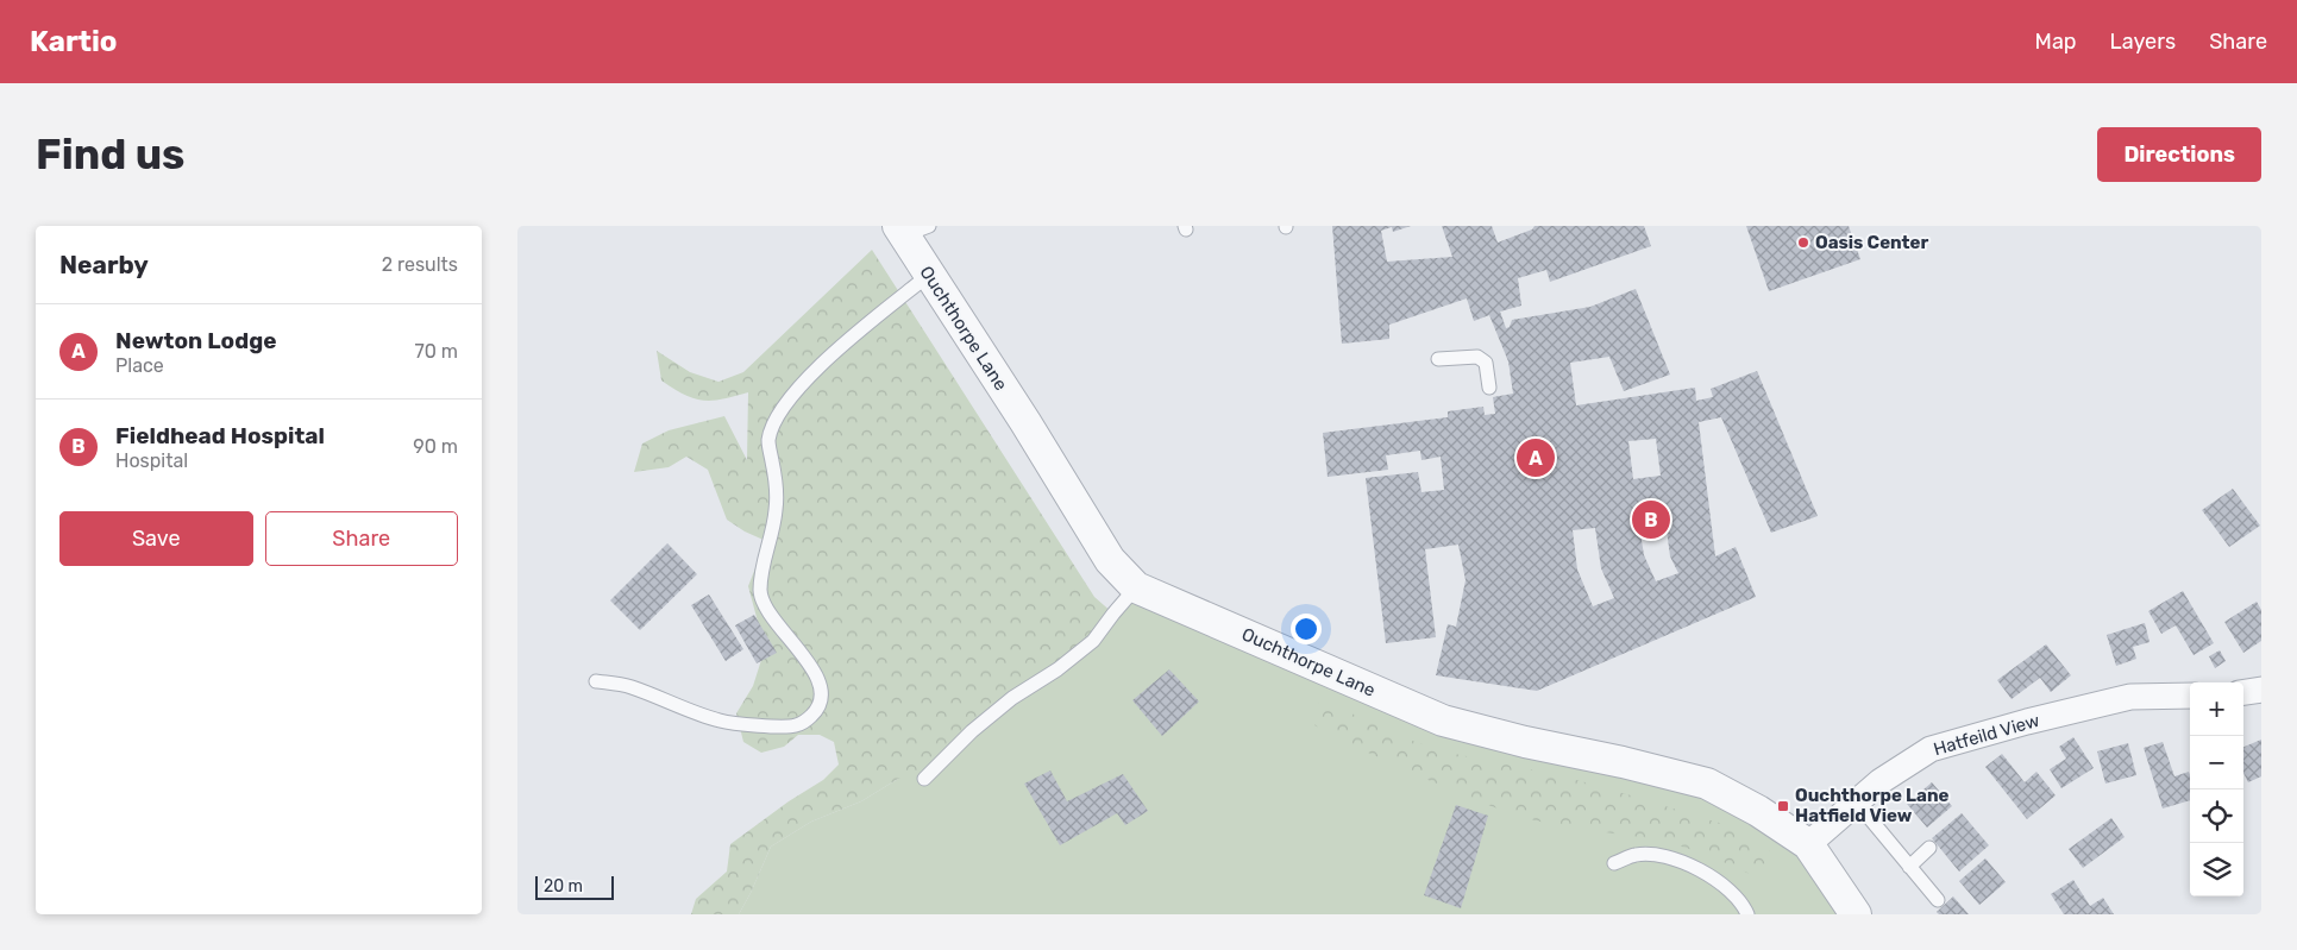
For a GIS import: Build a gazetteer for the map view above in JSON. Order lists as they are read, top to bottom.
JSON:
{
  "streets": {
    "street": ["Ouchthorpe Lane", "Hatfeild View"]
  },
  "crossings": [
    ["Ouchthorpe Lane", "Hatfeild View"]
  ],
  "places": {
    "other": ["Oasis Center"],
    "transit": ["Ouchthorpe Lane Hatfield View"]
  },
  "scale_bar": "20 m",
  "page": {
    "header": "Kartio",
    "nav": ["Map", "Layers", "Share"],
    "buttons": [
      "Directions",
      ["Save", "Share"]
    ],
    "title": "Find us",
    "heading": ["Nearby", "2 results"],
    "list": [
      {
        "mark": "A",
        "name": "Newton Lodge",
        "note": "Place",
        "value": "70 m"
      },
      {
        "mark": "B",
        "name": "Fieldhead Hospital",
        "note": "Hospital",
        "value": "90 m"
      }
    ],
    "pins": ["A", "B"],
    "map_buttons": ["+", "−"],
    "scale": "20 m"
  }
}
